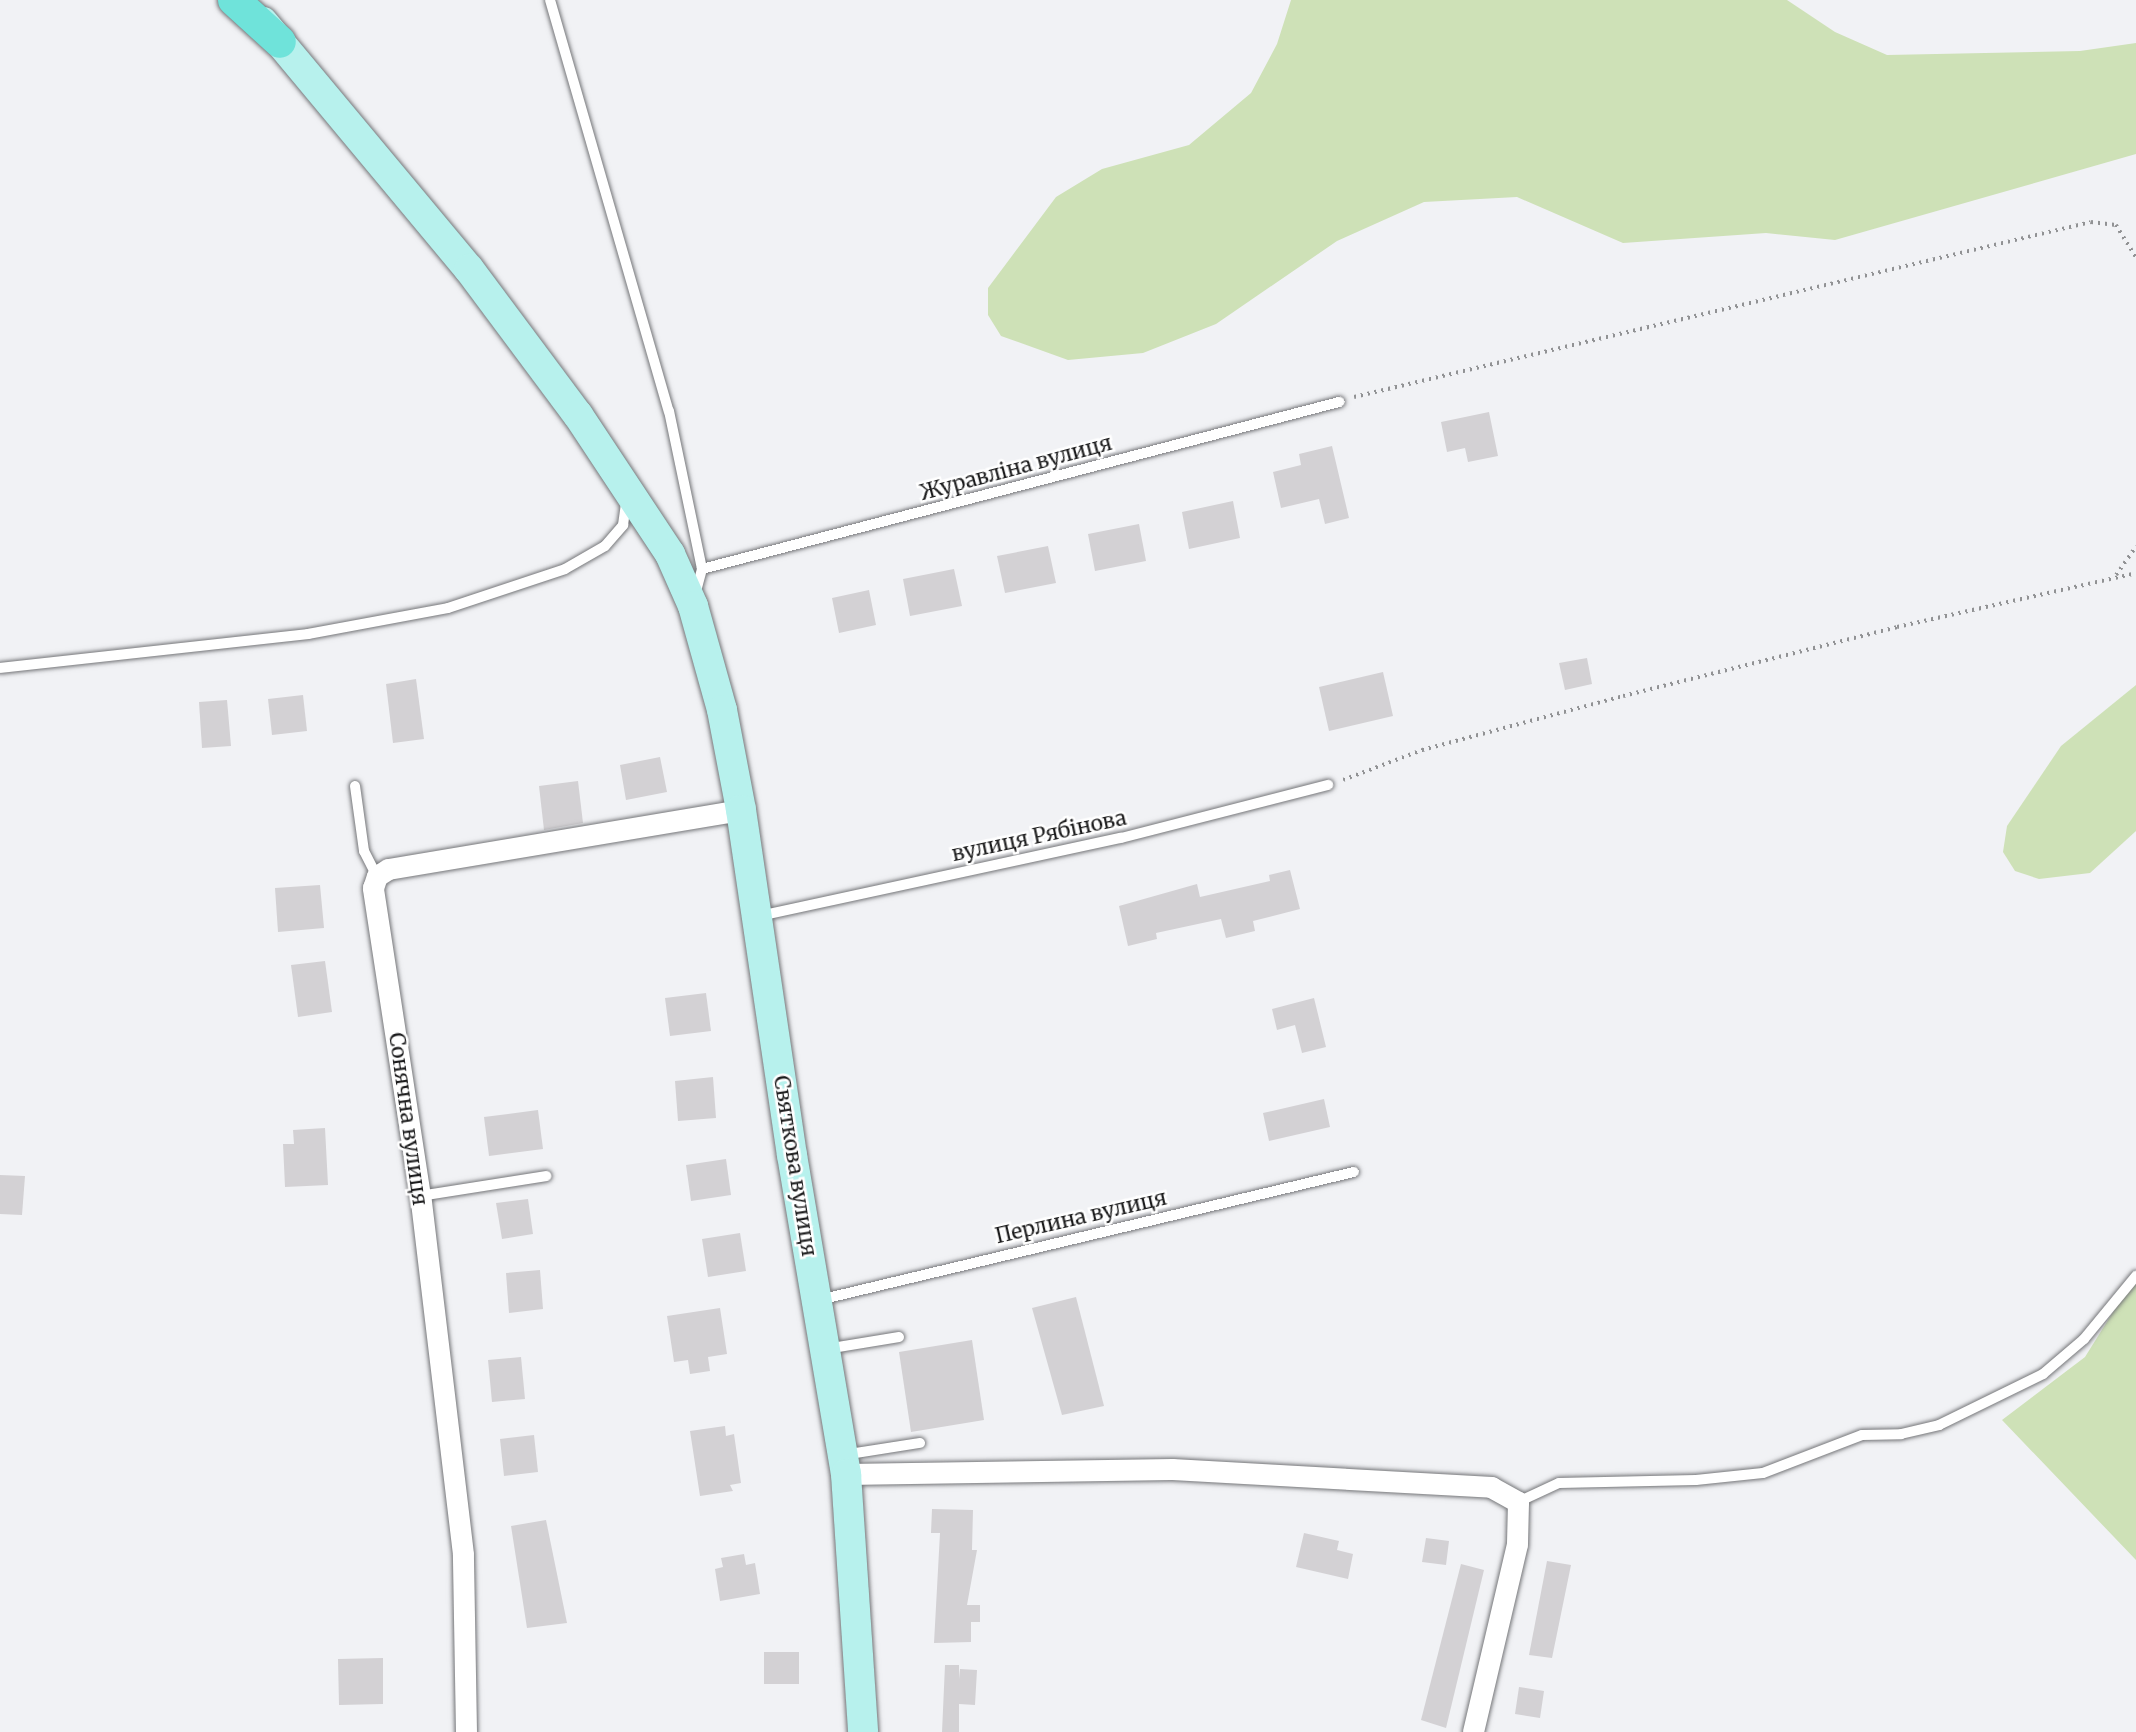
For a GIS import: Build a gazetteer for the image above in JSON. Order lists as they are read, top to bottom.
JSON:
{
  "streets": {
    "main road": ["Святкова вулиця"],
    "street": ["Сонячна вулиця"],
    "lane": ["Журавліна вулиця", "вулиця Рябінова", "Перлина вулиця"]
  },
  "crossings": [
    ["вулиця Рябінова", "Святкова вулиця"],
    ["Святкова вулиця", "Перлина вулиця"]
  ]
}
